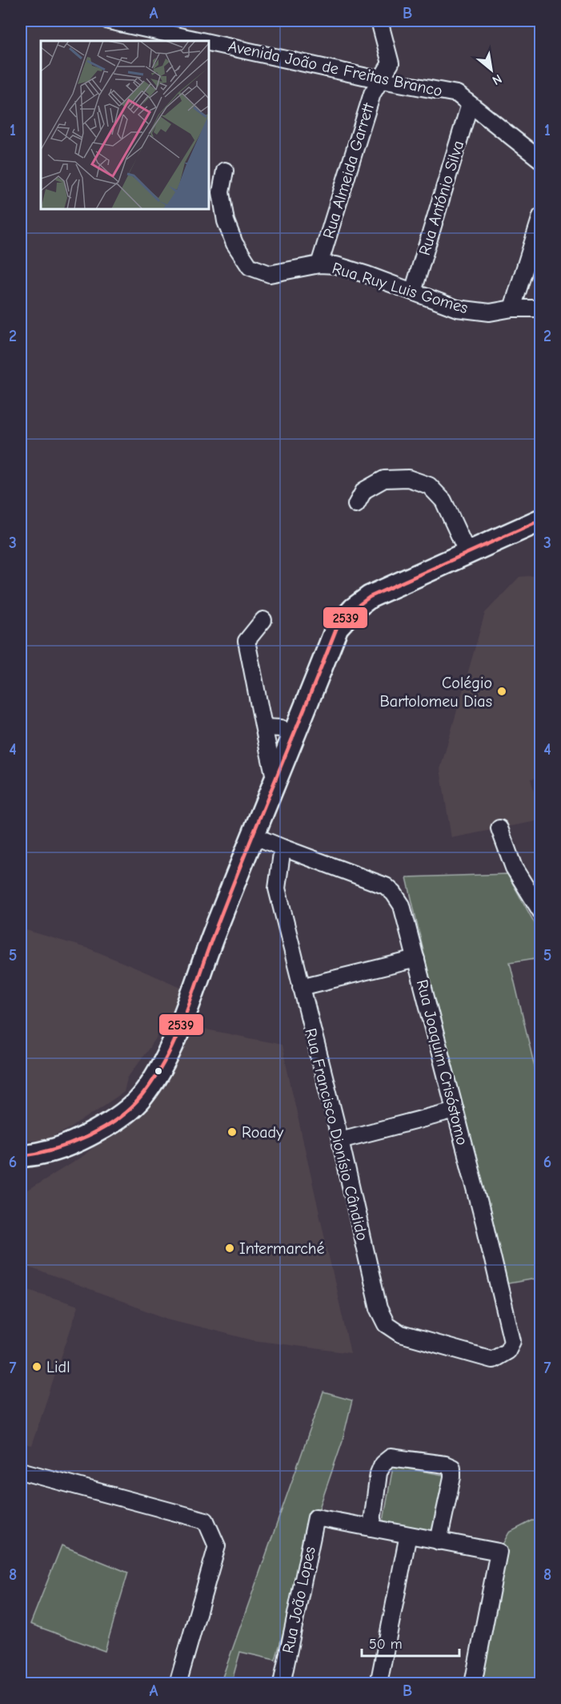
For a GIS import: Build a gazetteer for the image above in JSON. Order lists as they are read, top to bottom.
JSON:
{
  "streets": {
    "street": [
      "Avenida João de Freitas Branco",
      "Rua Almeida Garrett",
      "Rua António Silva",
      "Rua Ruy Luis Gomes",
      "Rua Joaquim Crisóstomo",
      "Rua Francisco Dionísio Cândido",
      "Rua João Lopes"
    ]
  },
  "crossings": [
    ["Avenida João de Freitas Branco", "Rua Almeida Garrett"],
    ["Avenida João de Freitas Branco", "Rua António Silva"],
    ["Rua Almeida Garrett", "Rua Ruy Luis Gomes"],
    ["Rua António Silva", "Rua Ruy Luis Gomes"],
    ["Rua Joaquim Crisóstomo", "Rua Francisco Dionísio Cândido"]
  ],
  "places": [
    "Colégio Bartolomeu Dias",
    "Roady",
    "Intermarché",
    "Lidl"
  ],
  "lines": ["transit line 2539"],
  "scale_bar": "50 m",
  "north": "bottom right",
  "grid": {
    "columns": ["A", "B"],
    "rows": [
      "1",
      "2",
      "3",
      "4",
      "5",
      "6",
      "7",
      "8"
    ]
  }
}
